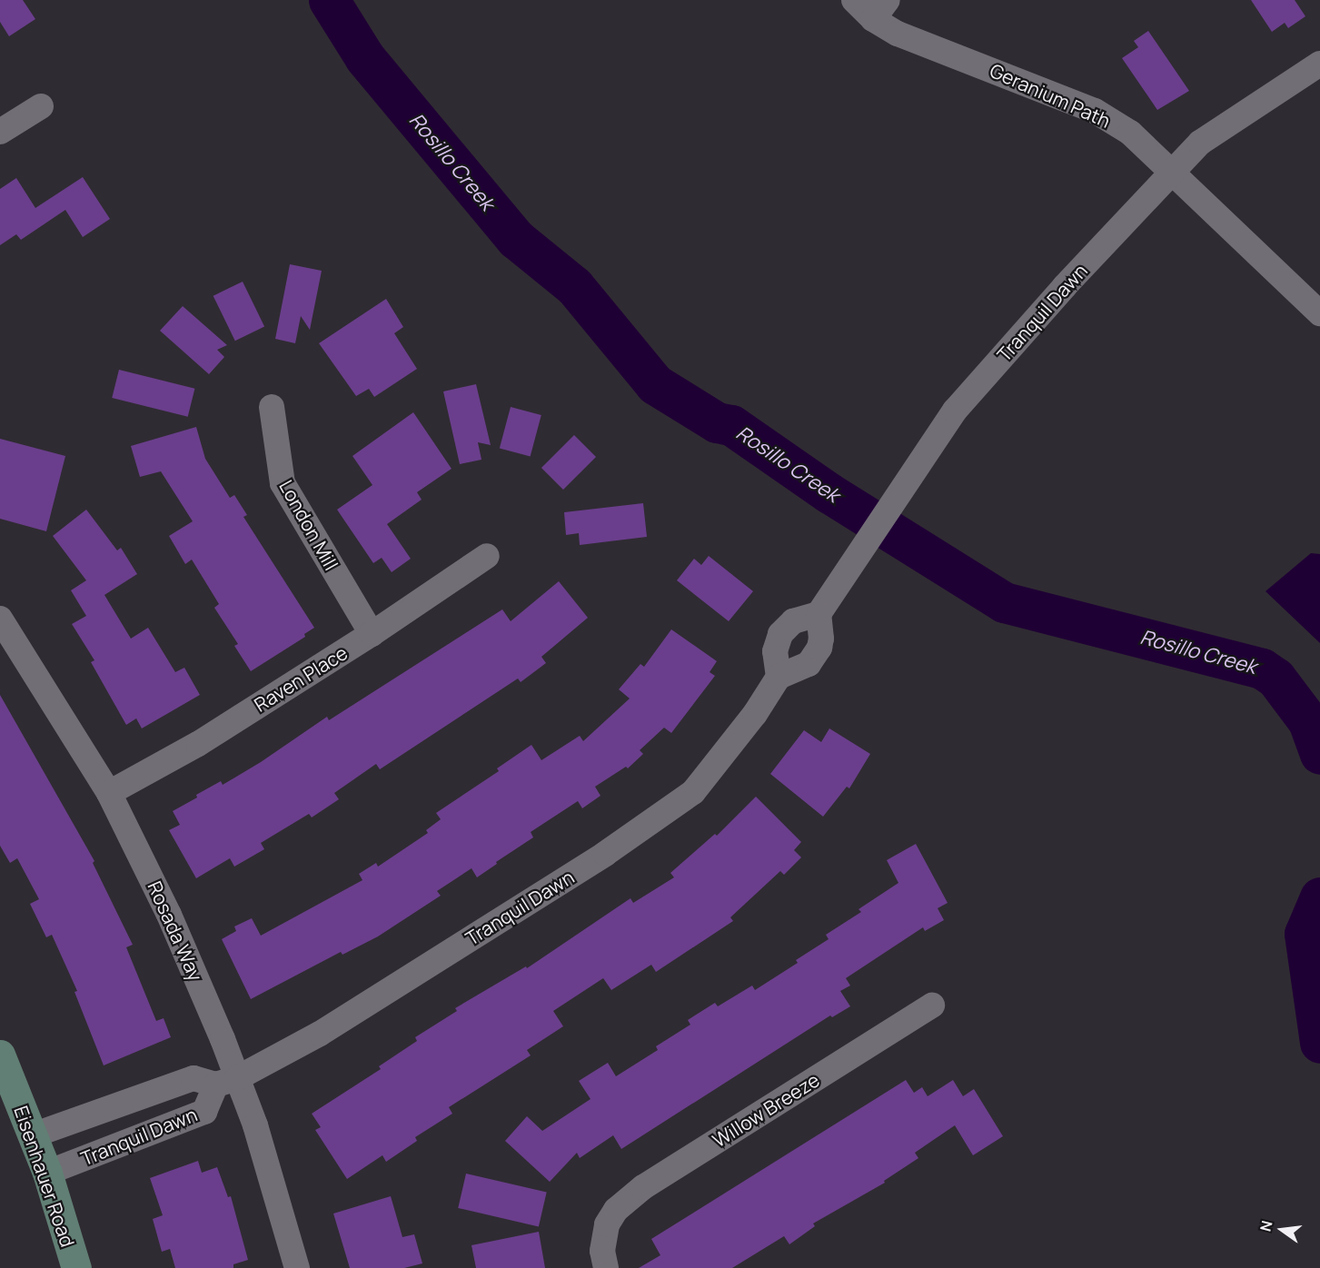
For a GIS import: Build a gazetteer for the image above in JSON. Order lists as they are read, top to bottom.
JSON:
{
  "streets": {
    "main road": ["Eisenhauer Road"],
    "street": [
      "Geranium Path",
      "Tranquil Dawn",
      "London Mill",
      "Raven Place",
      "Rosada Way",
      "Willow Breeze"
    ]
  },
  "crossings": [
    ["Geranium Path", "Tranquil Dawn"],
    ["Tranquil Dawn", "Rosada Way"],
    ["Tranquil Dawn", "Eisenhauer Road"],
    ["London Mill", "Raven Place"],
    ["Raven Place", "Rosada Way"]
  ],
  "water": ["Rosillo Creek"],
  "north": "left"
}
